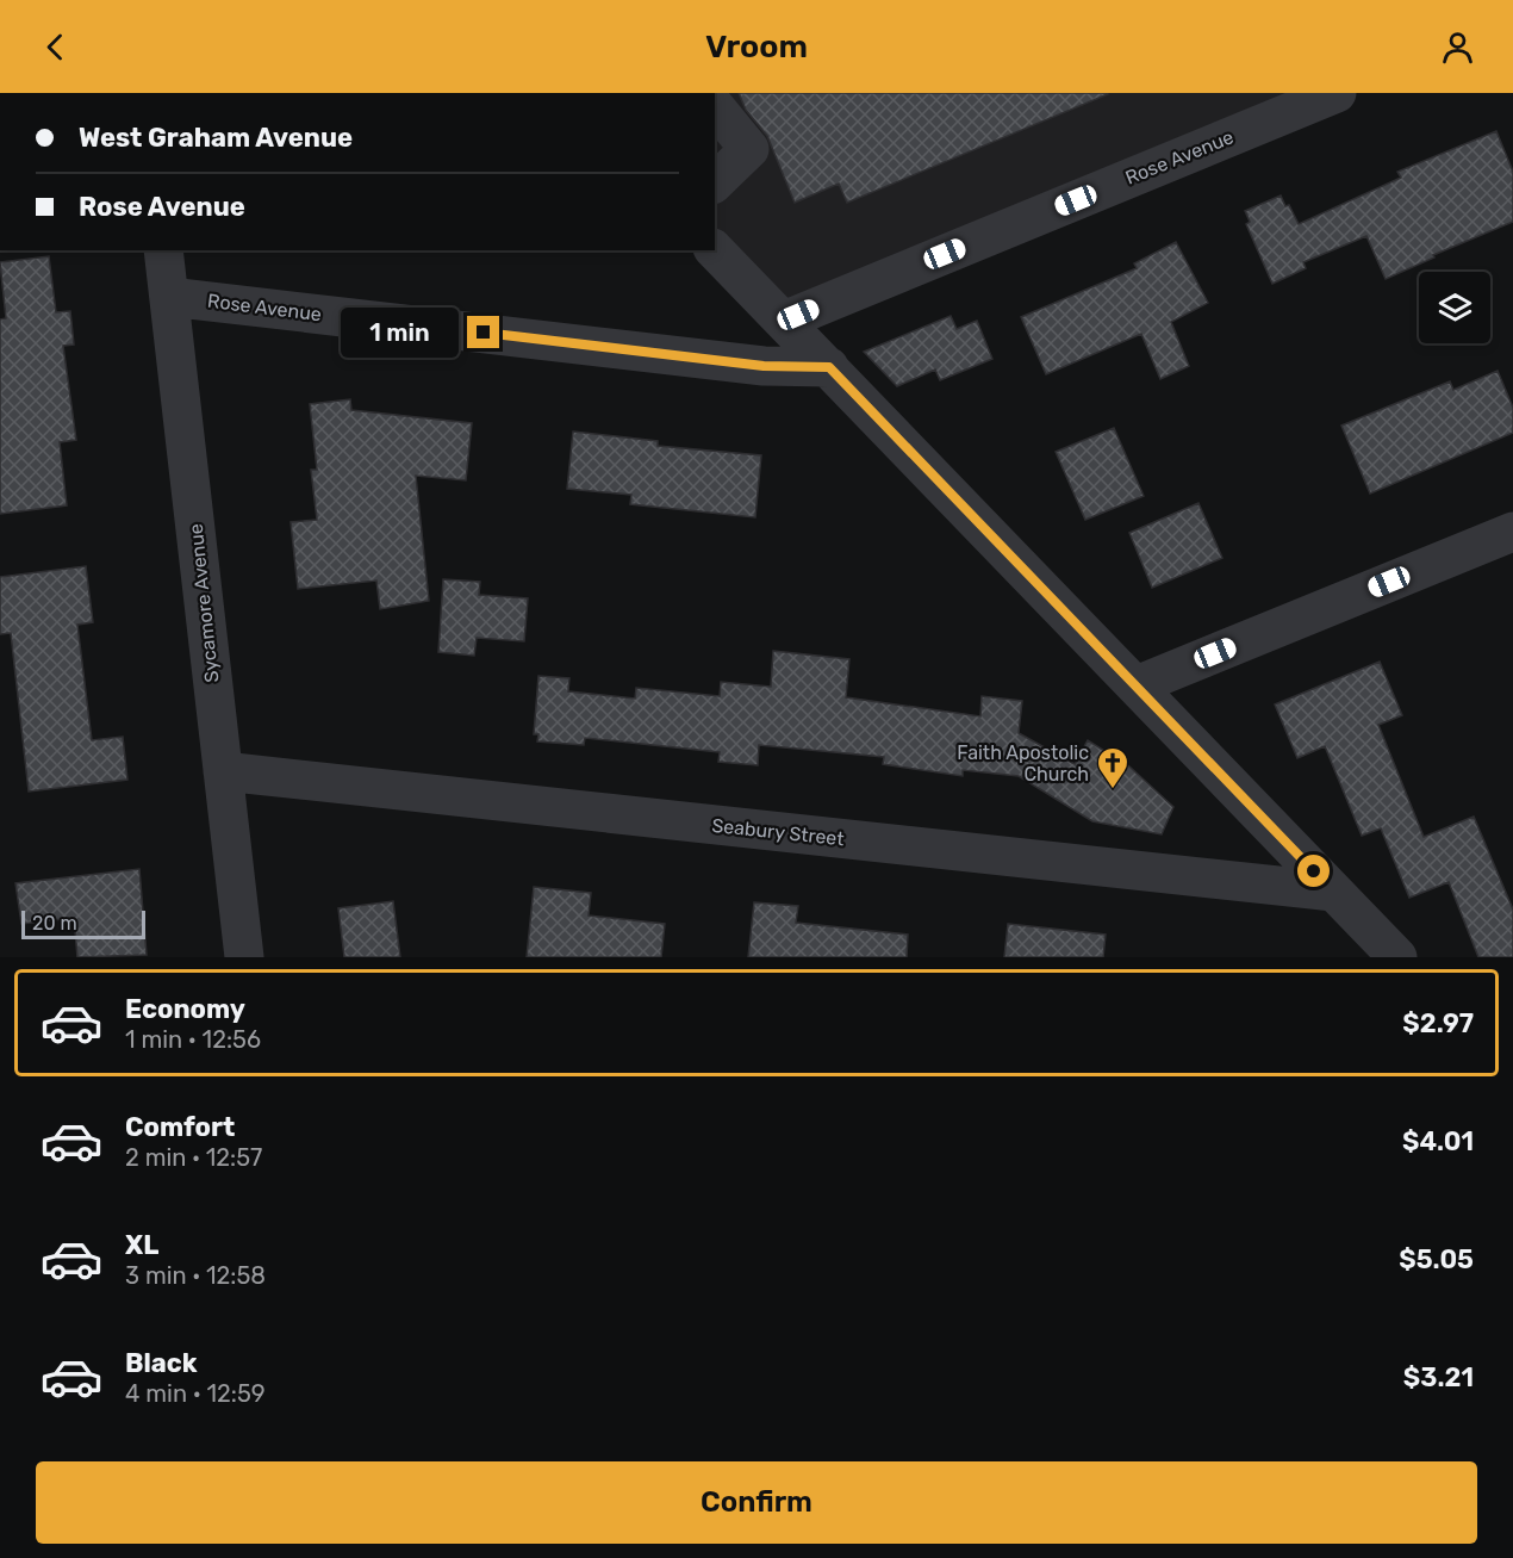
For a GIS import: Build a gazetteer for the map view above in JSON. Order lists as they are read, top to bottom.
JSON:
{
  "streets": {
    "street": ["Rose Avenue", "Sycamore Avenue", "Seabury Street"]
  },
  "crossings": [
    ["Rose Avenue", "Sycamore Avenue"],
    ["Sycamore Avenue", "Seabury Street"]
  ],
  "places": {
    "church": ["Faith Apostolic Church"]
  },
  "scale_bar": "20 m",
  "page": {
    "header": "Vroom",
    "banner": ["West Graham Avenue", "Rose Avenue"],
    "bubble": "1 min",
    "scale": "20 m",
    "list": [
      {
        "name": "Economy",
        "note": "1 min · 12:56",
        "value": "$2.97"
      },
      {
        "name": "Comfort",
        "note": "2 min · 12:57",
        "value": "$4.01"
      },
      {
        "name": "XL",
        "note": "3 min · 12:58",
        "value": "$5.05"
      },
      {
        "name": "Black",
        "note": "4 min · 12:59",
        "value": "$3.21"
      }
    ],
    "buttons": "Confirm"
  }
}
